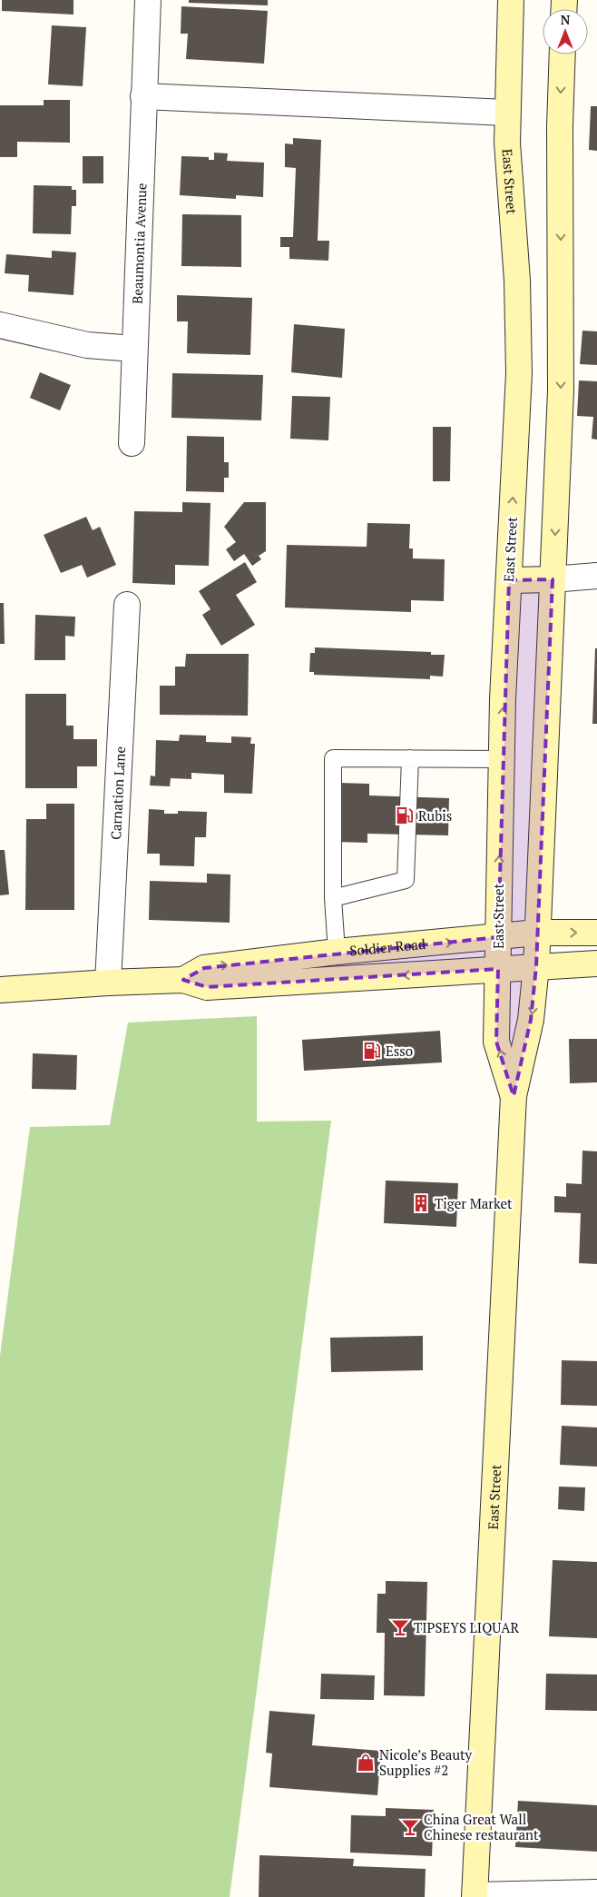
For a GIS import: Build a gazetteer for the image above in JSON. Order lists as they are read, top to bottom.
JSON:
{
  "streets": {
    "main road": ["East Street", "Soldier Road"],
    "street": ["Beaumontia Avenue", "Carnation Lane"]
  },
  "crossings": [
    ["East Street", "Soldier Road"],
    ["Carnation Lane", "Soldier Road"]
  ],
  "places": {
    "fuel station": ["Rubis", "Esso"],
    "building": ["Tiger Market"],
    "bar": ["TIPSEYS LIQUAR", "China Great Wall Chinese restaurant"],
    "shop": ["Nicole’s Beauty Supplies #2"]
  },
  "north": "top"
}
